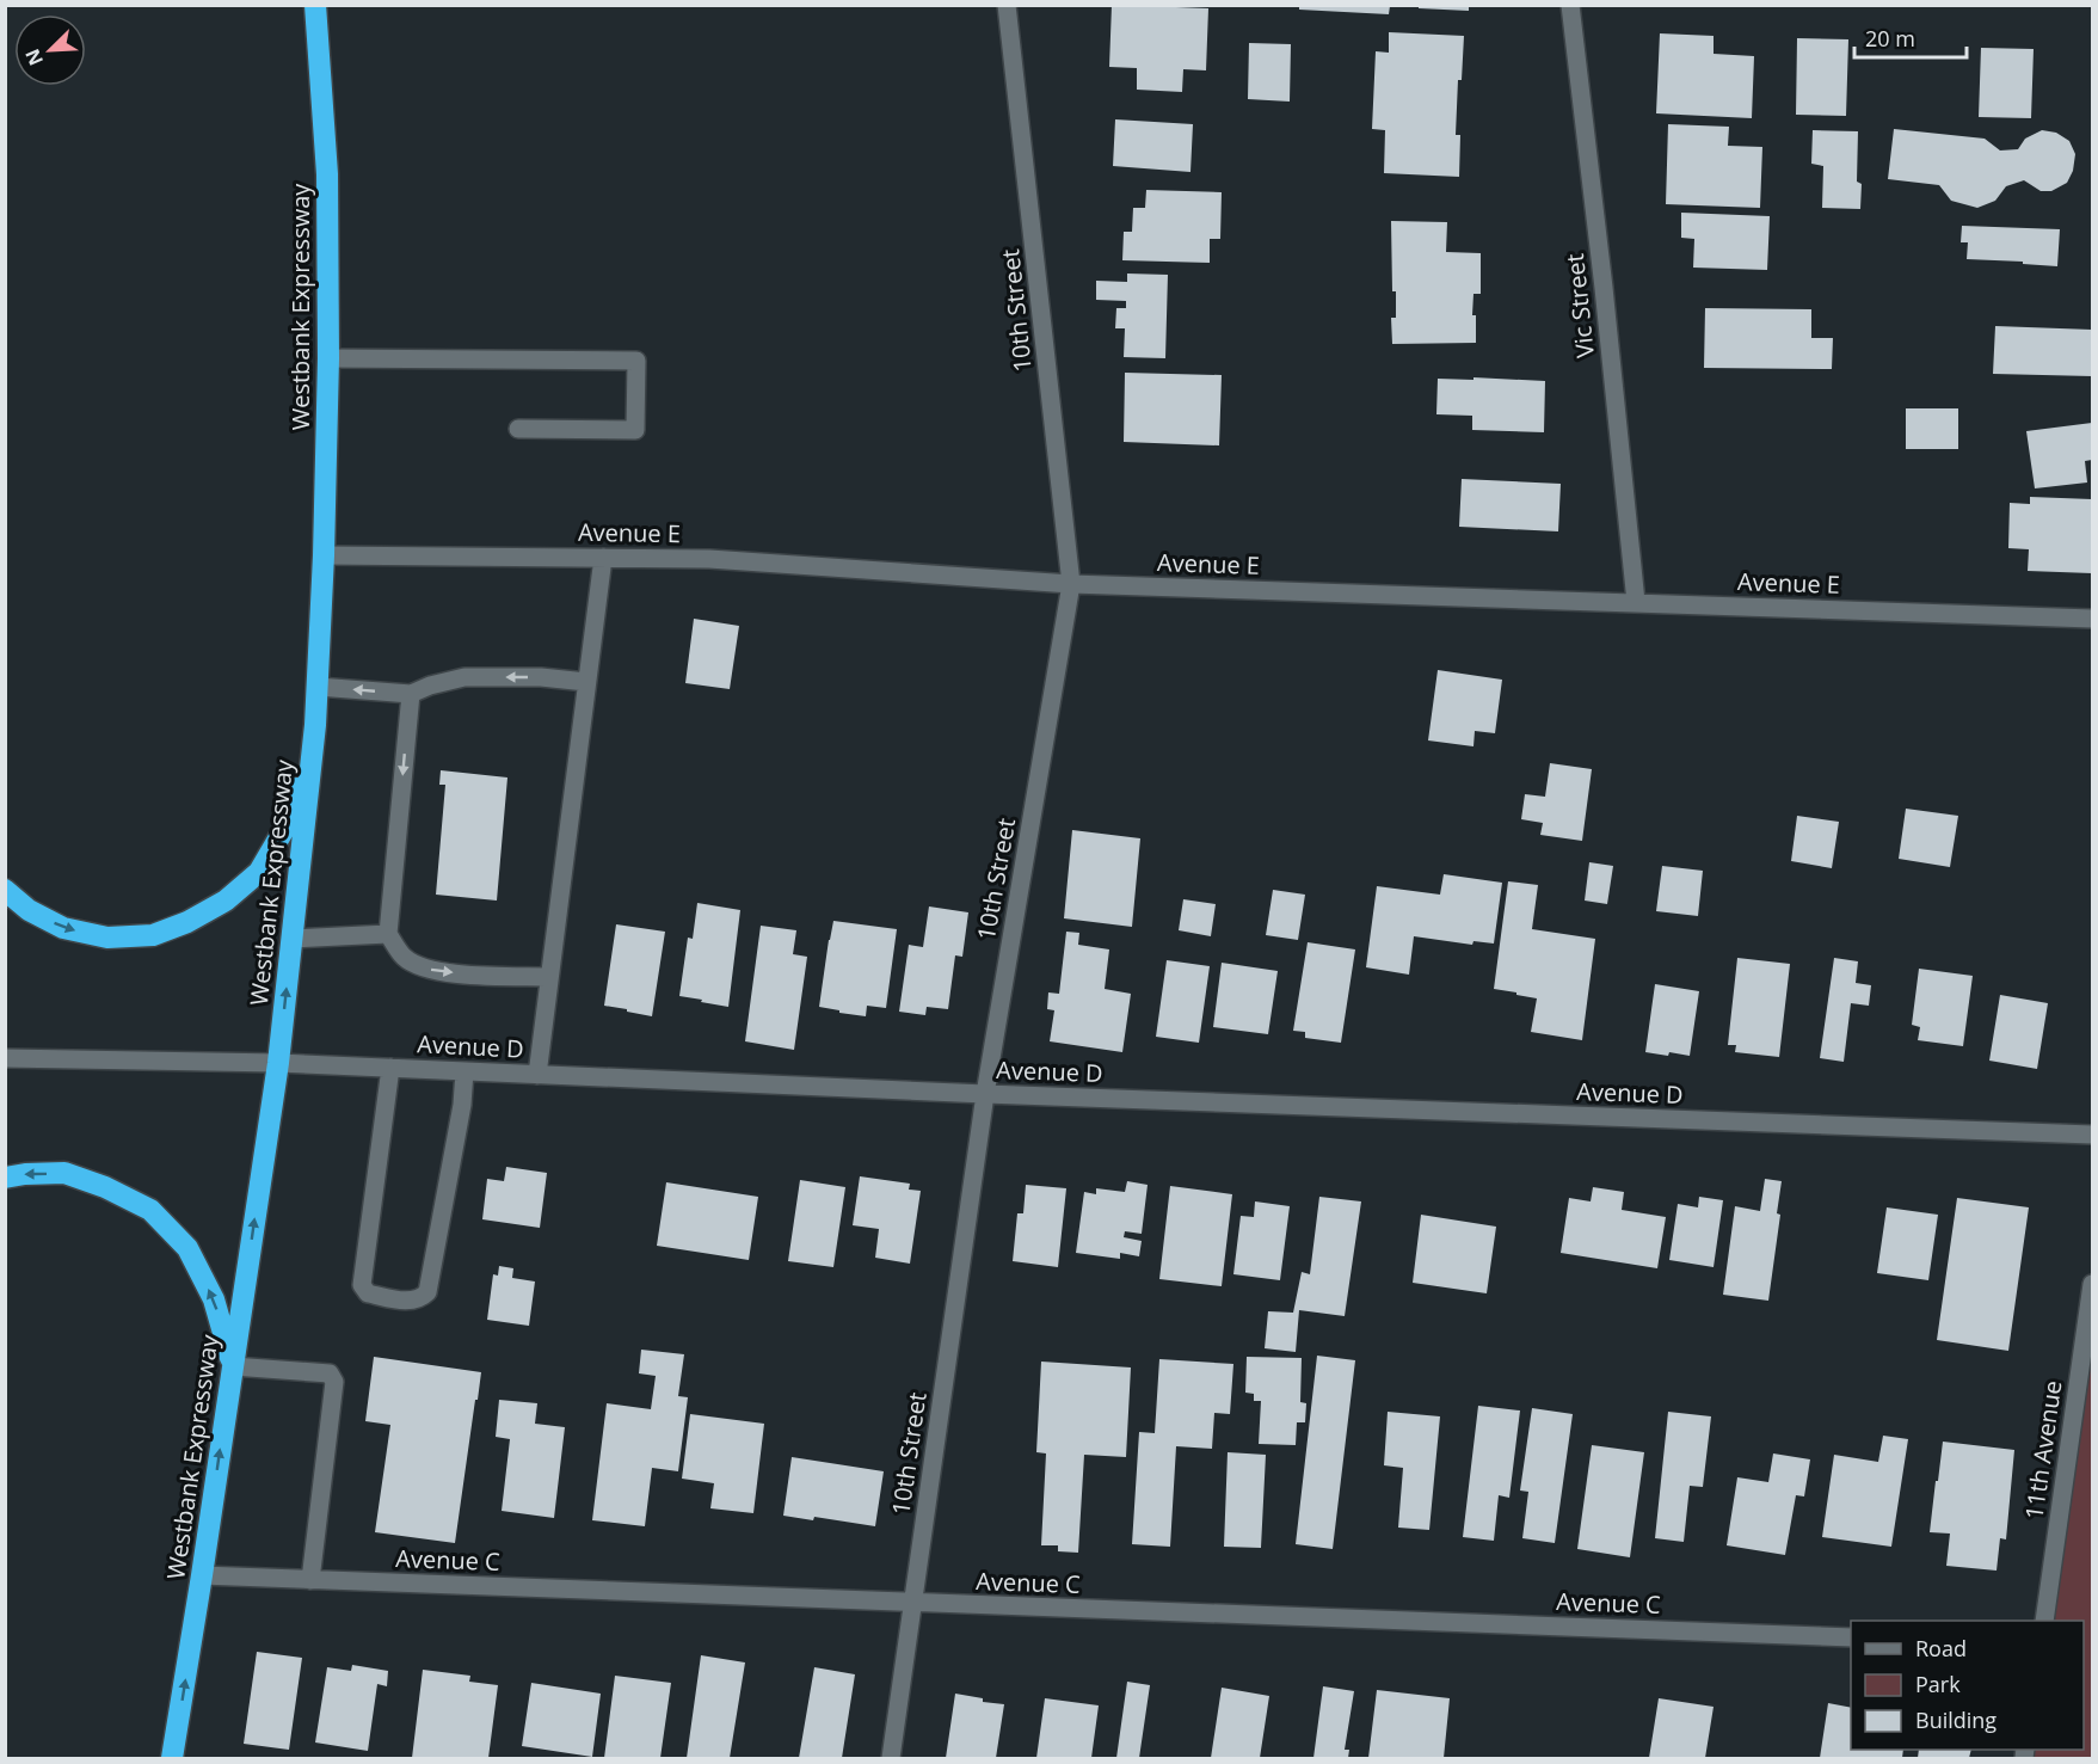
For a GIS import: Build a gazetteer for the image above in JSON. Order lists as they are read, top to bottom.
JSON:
{
  "streets": {
    "highway": ["Westbank Expressway"],
    "street": [
      "Vic Street",
      "10th Street",
      "Avenue E",
      "Avenue D",
      "11th Avenue",
      "Avenue C"
    ]
  },
  "crossings": [
    ["Vic Street", "Avenue E"],
    ["Westbank Expressway", "Avenue E"],
    ["Westbank Expressway", "Avenue D"],
    ["Westbank Expressway", "Avenue C"],
    ["10th Street", "Avenue E"],
    ["10th Street", "Avenue D"],
    ["10th Street", "Avenue C"]
  ],
  "one_way": ["Westbank Expressway"],
  "legend": ["Road", "Park", "Building"],
  "scale_bar": "20 m",
  "north": "bottom left"
}
